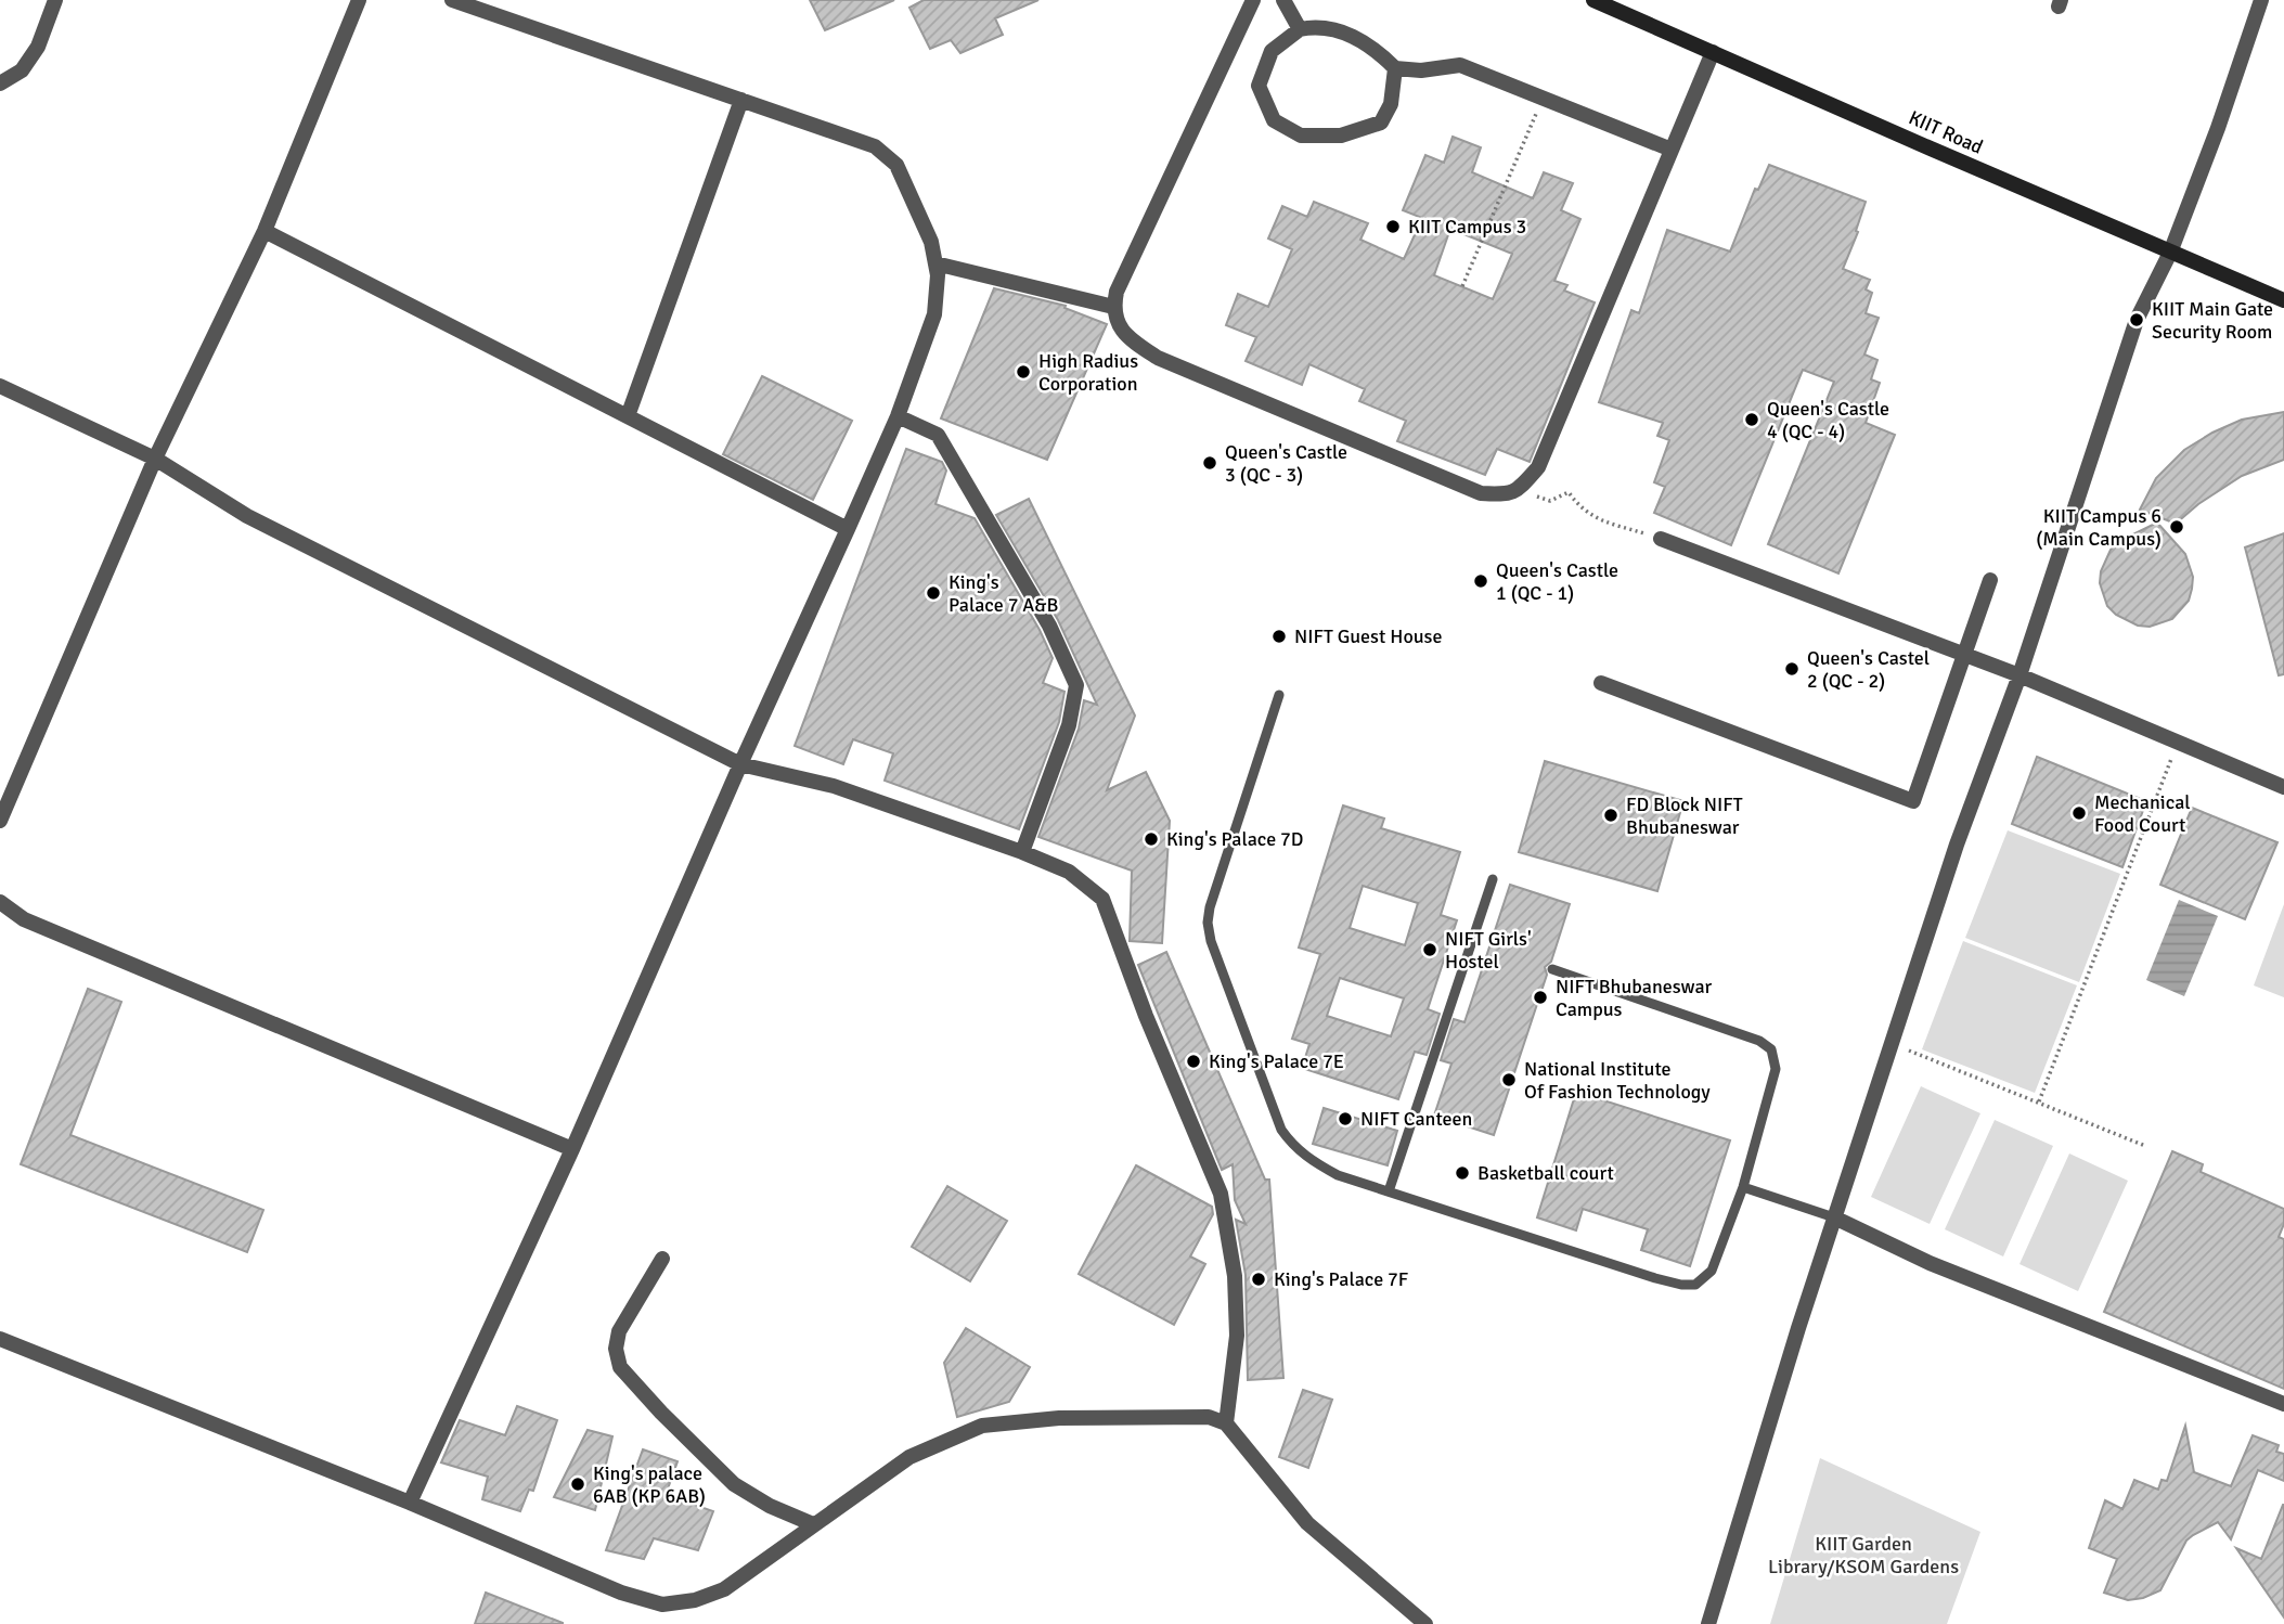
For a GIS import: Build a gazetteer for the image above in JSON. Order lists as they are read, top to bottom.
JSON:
{
  "streets": {
    "main road": ["KIIT Road"]
  },
  "parks": ["KIIT Garden Library/KSOM Gardens"],
  "places": [
    "KIIT Campus 3",
    "KIIT Main Gate Security Room",
    "High Radius Corporation",
    "Queen's Castle 4 (QC - 4)",
    "Queen's Castle 3 (QC - 3)",
    "KIIT Campus 6 (Main Campus)",
    "Queen's Castle 1 (QC - 1)",
    "King's Palace 7 A&B",
    "NIFT Guest House",
    "Queen's Castel 2 (QC - 2)",
    "Mechanical Food Court",
    "FD Block NIFT Bhubaneswar",
    "King's Palace 7D",
    "NIFT Girls' Hostel",
    "NIFT Bhubaneswar Campus",
    "King's Palace 7E",
    "National Institute Of Fashion Technology",
    "NIFT Canteen",
    "Basketball court",
    "King's Palace 7F",
    "King's palace 6AB (KP 6AB)"
  ]
}
